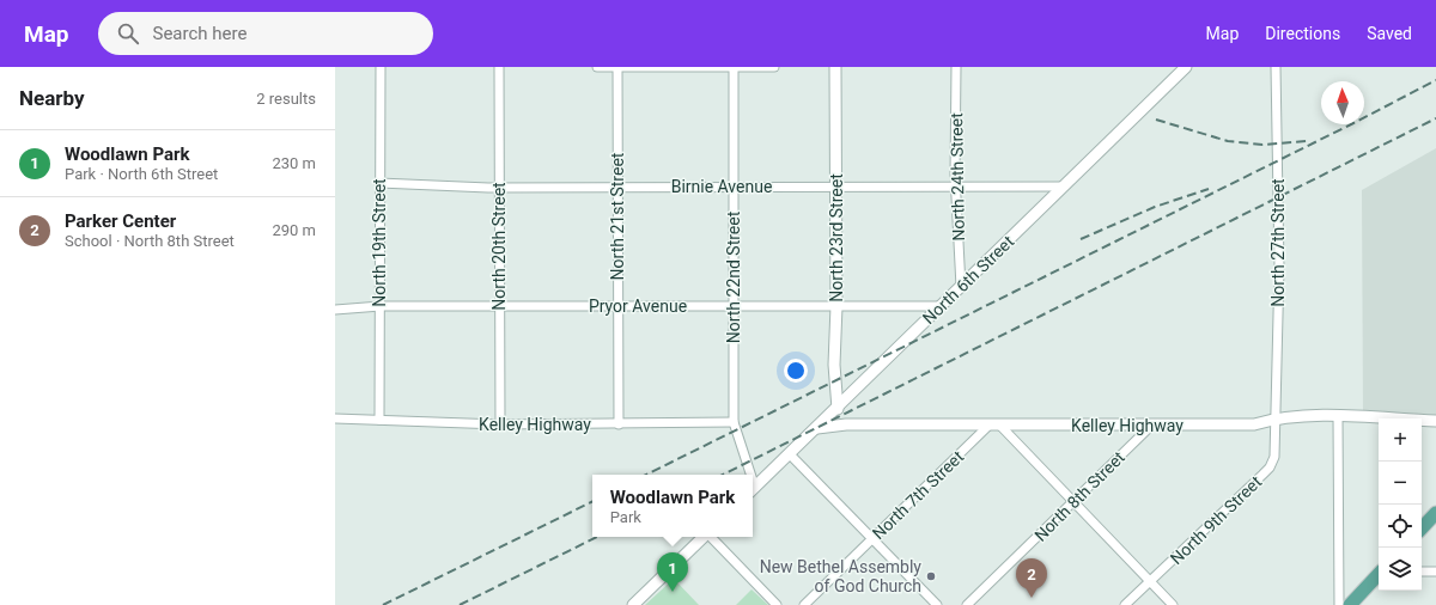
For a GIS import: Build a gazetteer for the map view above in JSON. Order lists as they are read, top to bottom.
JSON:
{
  "streets": {
    "street": [
      "North 24th Street",
      "Birnie Avenue",
      "North 21st Street",
      "North 23rd Street",
      "North 19th Street",
      "North 27th Street",
      "North 20th Street",
      "North 22nd Street",
      "North 6th Street",
      "Pryor Avenue",
      "Kelley Highway",
      "North 7th Street",
      "North 8th Street",
      "North 9th Street"
    ]
  },
  "crossings": [
    ["North 24th Street", "Birnie Avenue"],
    ["North 24th Street", "North 6th Street"],
    ["Birnie Avenue", "North 21st Street"],
    ["Birnie Avenue", "North 23rd Street"],
    ["Birnie Avenue", "North 19th Street"],
    ["Birnie Avenue", "North 20th Street"],
    ["Birnie Avenue", "North 22nd Street"],
    ["Birnie Avenue", "North 6th Street"],
    ["North 21st Street", "Pryor Avenue"],
    ["North 21st Street", "Kelley Highway"],
    ["North 23rd Street", "North 6th Street"],
    ["North 23rd Street", "Pryor Avenue"],
    ["North 19th Street", "Pryor Avenue"],
    ["North 19th Street", "Kelley Highway"],
    ["North 27th Street", "Kelley Highway"],
    ["North 27th Street", "North 9th Street"],
    ["North 20th Street", "Pryor Avenue"],
    ["North 20th Street", "Kelley Highway"],
    ["North 22nd Street", "Pryor Avenue"],
    ["North 22nd Street", "Kelley Highway"],
    ["North 6th Street", "Pryor Avenue"],
    ["North 6th Street", "Kelley Highway"],
    ["Kelley Highway", "North 7th Street"],
    ["Kelley Highway", "North 8th Street"],
    ["Kelley Highway", "North 9th Street"]
  ],
  "places": ["New Bethel Assembly of God Church"],
  "north": "top",
  "page": {
    "header": "Map",
    "search": "Search here",
    "nav": ["Map", "Directions", "Saved"],
    "heading": ["Nearby", "2 results"],
    "list": [
      {
        "mark": "1",
        "name": "Woodlawn Park",
        "note": "Park · North 6th Street",
        "value": "230 m"
      },
      {
        "mark": "2",
        "name": "Parker Center",
        "note": "School · North 8th Street",
        "value": "290 m"
      }
    ],
    "map_buttons": ["+", "−"],
    "popup": ["Woodlawn Park", "Park"],
    "pins": ["1", "2"]
  }
}
